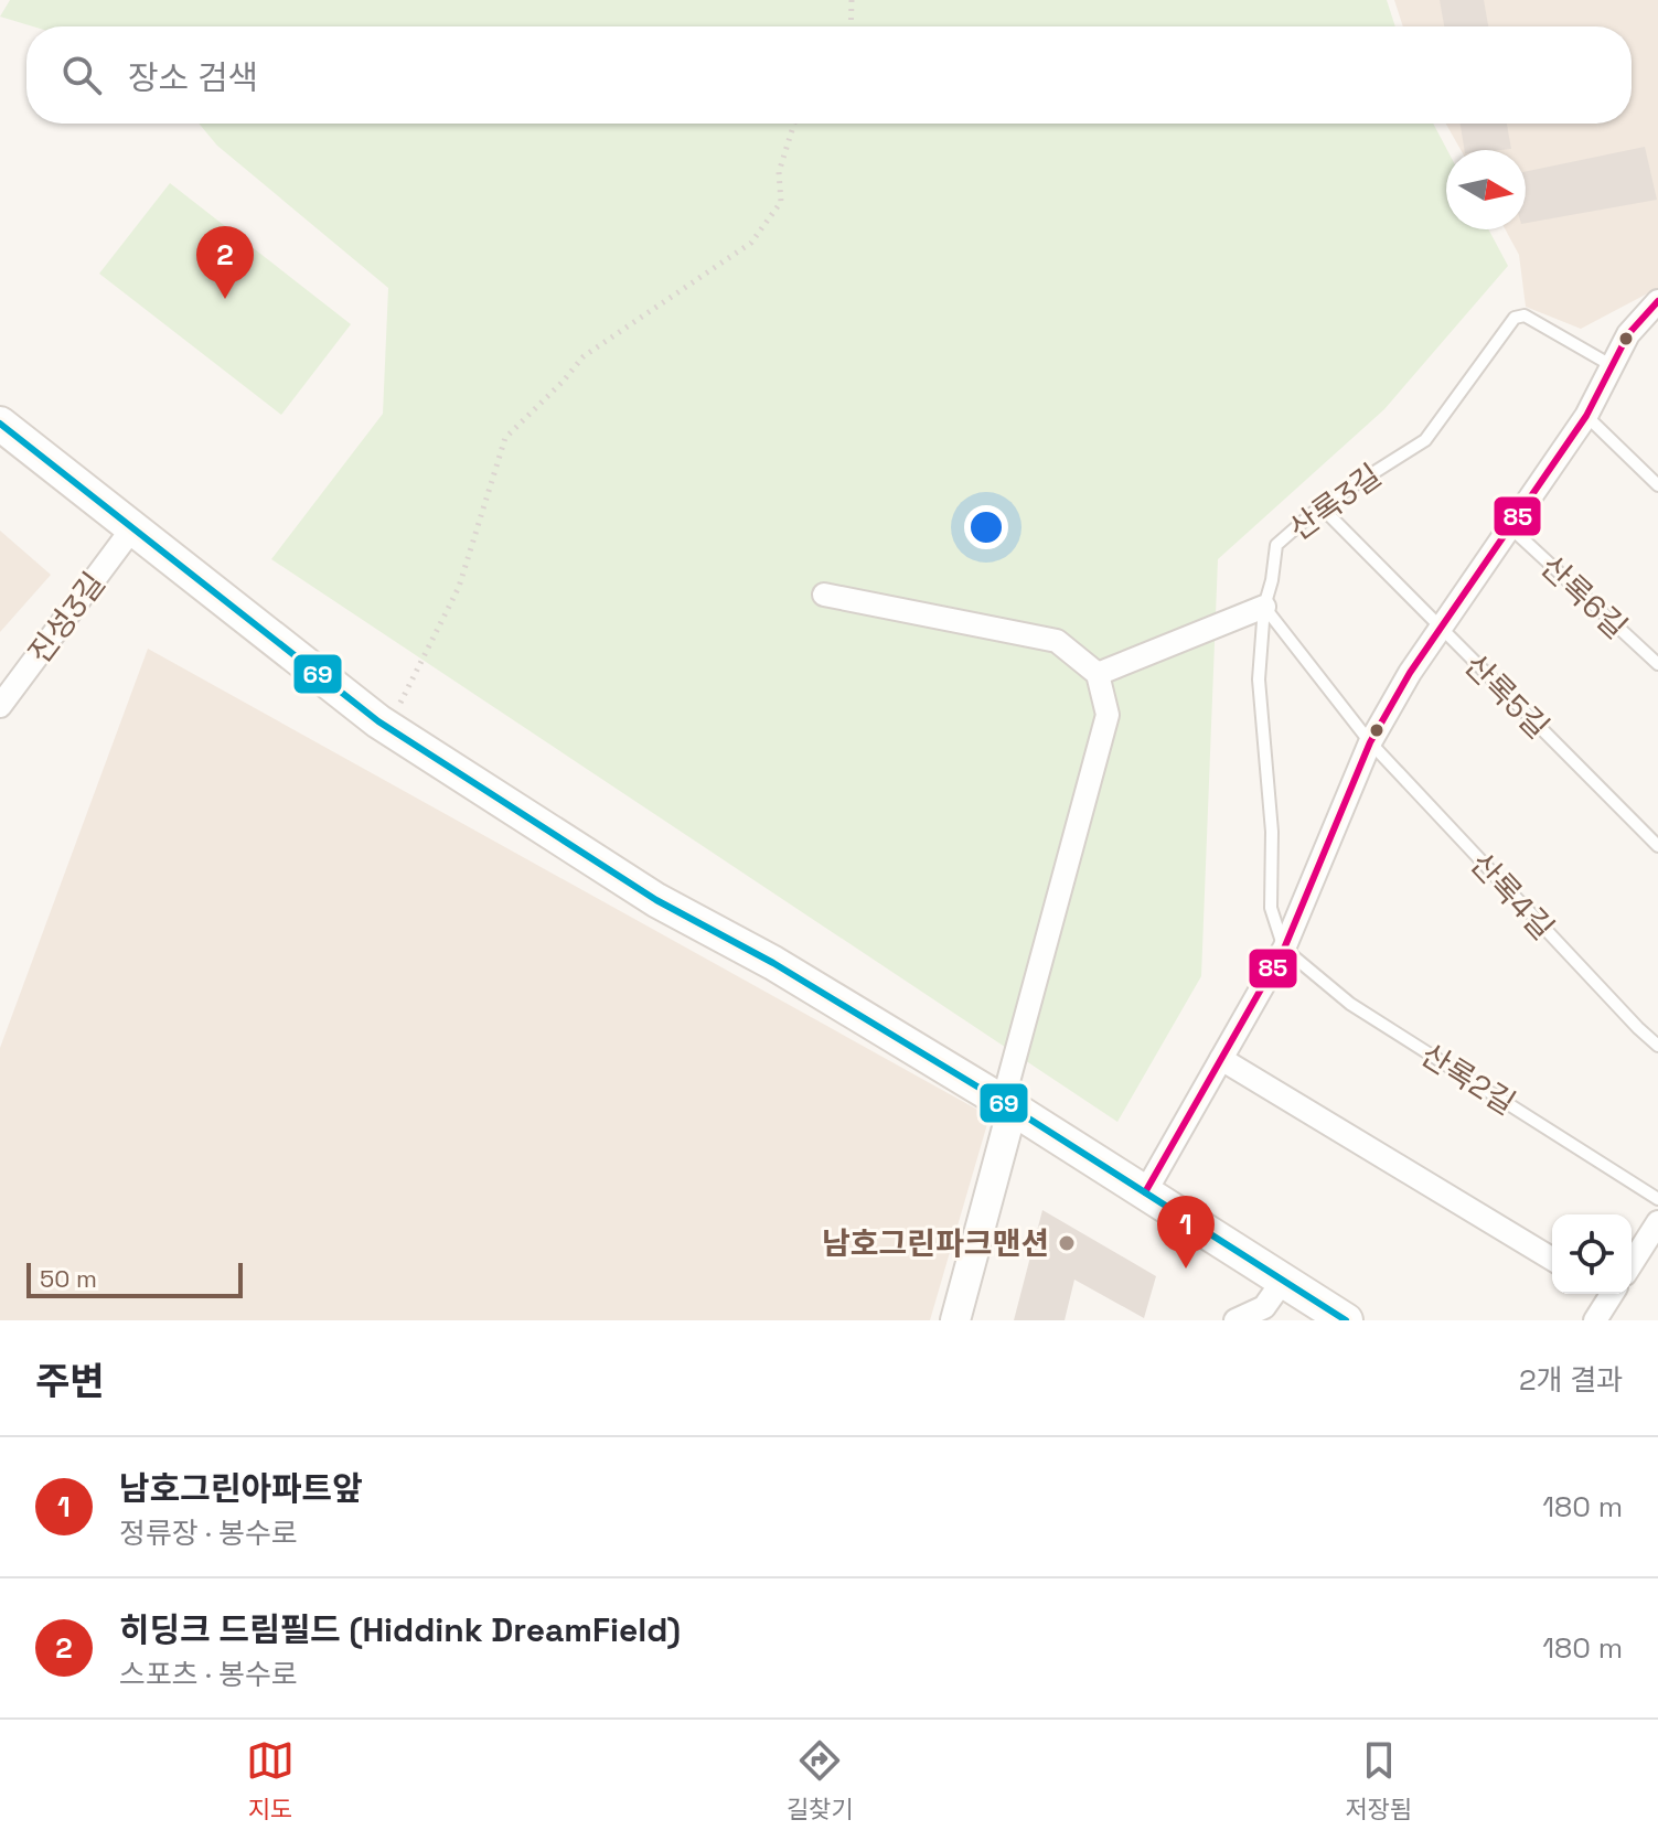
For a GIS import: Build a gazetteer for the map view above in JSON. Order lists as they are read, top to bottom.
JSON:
{
  "streets": {
    "street": ["진성3길"],
    "lane": [
      "산록3길",
      "산록6길",
      "산록5길",
      "산록4길",
      "산록2길"
    ]
  },
  "crossings": [
    ["산록3길", "산록5길"],
    ["산록3길", "산록4길"],
    ["산록3길", "산록2길"]
  ],
  "places": ["남호그린파크맨션"],
  "lines": ["transit line 85", "transit line 69"],
  "scale_bar": "50 m",
  "north": "right",
  "page": {
    "search": "장소 검색",
    "pins": ["2", "1"],
    "scale": "50 m",
    "heading": ["주변", "2개 결과"],
    "list": [
      {
        "mark": "1",
        "name": "남호그린아파트앞",
        "note": "정류장 · 봉수로",
        "value": "180 m"
      },
      {
        "mark": "2",
        "name": "히딩크 드림필드 (Hiddink DreamField)",
        "note": "스포츠 · 봉수로",
        "value": "180 m"
      }
    ],
    "nav": ["지도", "길찾기", "저장됨"]
  }
}
